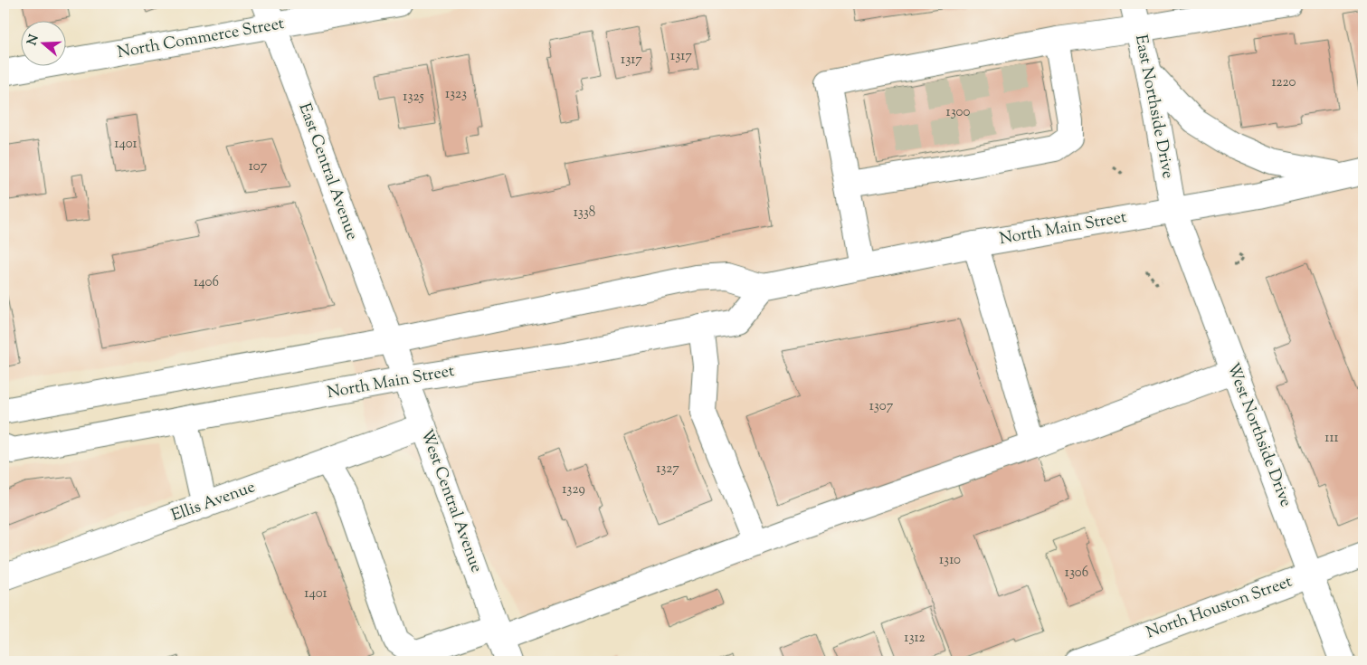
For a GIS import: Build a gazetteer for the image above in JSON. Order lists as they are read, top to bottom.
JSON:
{
  "streets": {
    "main road": [
      "North Commerce Street",
      "East Northside Drive",
      "East Central Avenue",
      "North Main Street",
      "West Northside Drive",
      "West Central Avenue",
      "Ellis Avenue",
      "North Houston Street"
    ]
  },
  "crossings": [
    ["North Commerce Street", "East Central Avenue"],
    ["East Northside Drive", "North Main Street"],
    ["East Northside Drive", "West Northside Drive"],
    ["East Central Avenue", "North Main Street"],
    ["East Central Avenue", "West Central Avenue"],
    ["North Main Street", "West Northside Drive"],
    ["North Main Street", "West Central Avenue"],
    ["West Northside Drive", "North Houston Street"],
    ["West Central Avenue", "Ellis Avenue"]
  ],
  "house_numbers": [
    "1317",
    "1317",
    "1220",
    "1323",
    "1325",
    "1300",
    "1401",
    "107",
    "1338",
    "1406",
    "1307",
    "111",
    "1327",
    "1329",
    "1310",
    "1306",
    "1401",
    "1312"
  ],
  "north": "left"
}
